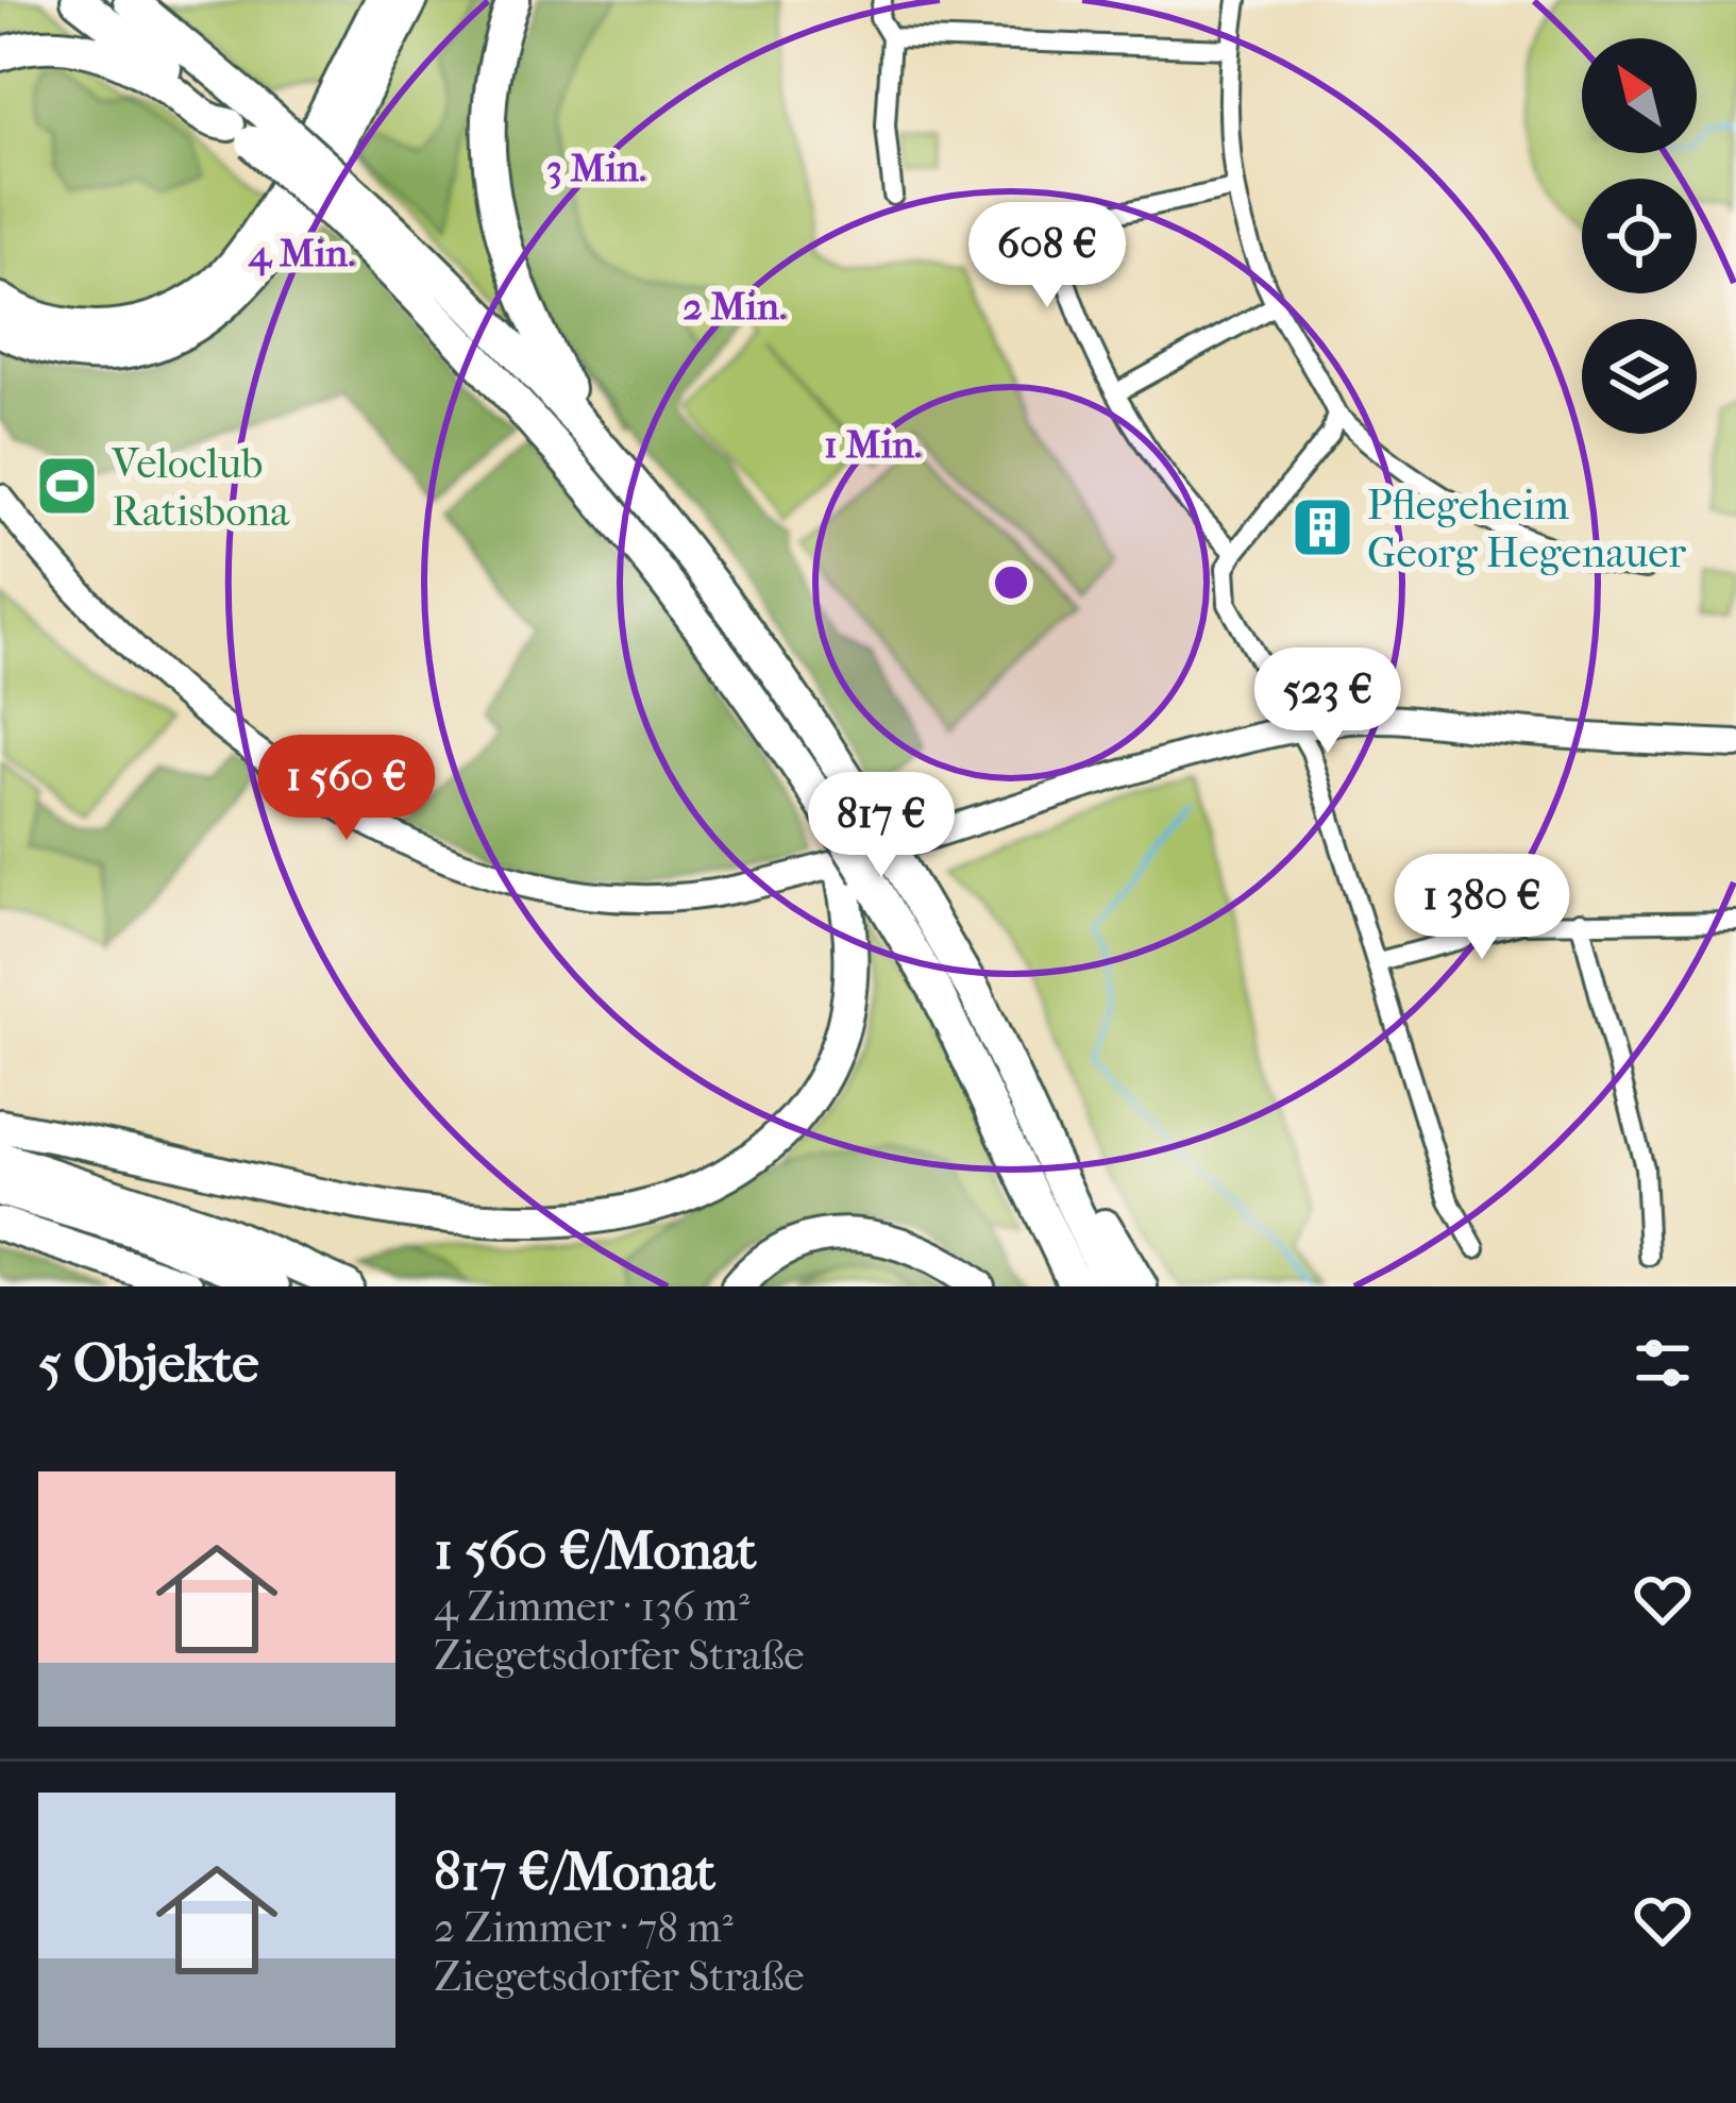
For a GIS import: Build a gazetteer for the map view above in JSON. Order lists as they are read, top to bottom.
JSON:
{
  "places": {
    "sports": ["Veloclub Ratisbona"],
    "building": ["Pflegeheim Georg Hegenauer"]
  },
  "north": "top left",
  "page": {
    "price": [
      "608 €",
      "523 €",
      "1 560 €",
      "817 €",
      "1 380 €"
    ],
    "heading": "5 Objekte",
    "list": [
      {
        "name": "1 560 €/Monat",
        "note": "4 Zimmer · 136 m² · Ziegetsdorfer Straße"
      },
      {
        "name": "817 €/Monat",
        "note": "2 Zimmer · 78 m² · Ziegetsdorfer Straße"
      }
    ]
  },
  "rings": [
    "3 Min.",
    "4 Min.",
    "2 Min.",
    "1 Min."
  ]
}
